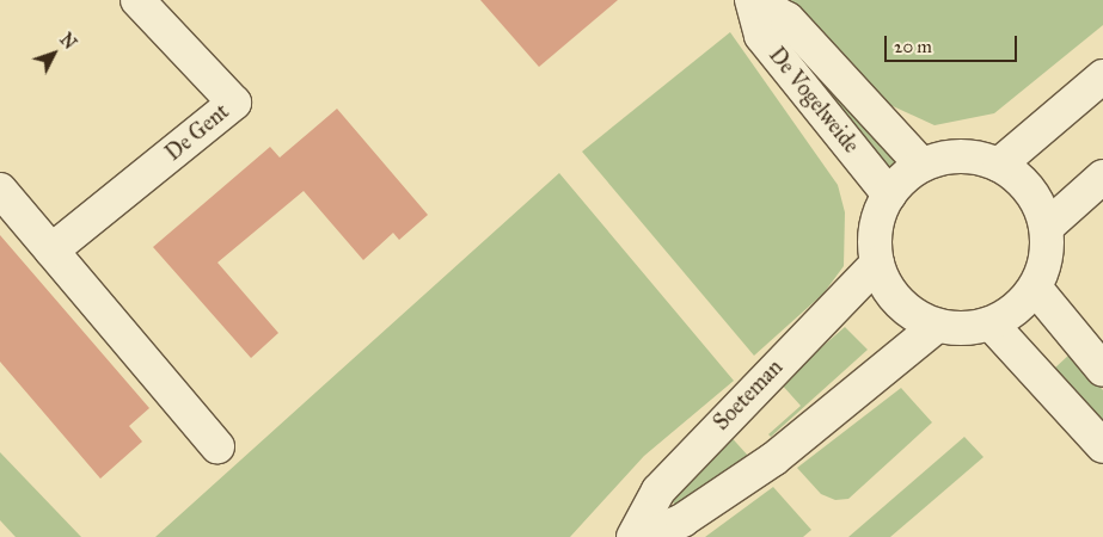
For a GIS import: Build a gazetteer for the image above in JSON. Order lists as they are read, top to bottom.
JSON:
{
  "streets": {
    "street": ["De Vogelweide", "De Gent", "Soeteman"]
  },
  "crossings": [
    ["De Vogelweide", "Soeteman"]
  ],
  "scale_bar": "20 m",
  "north": "top right"
}
